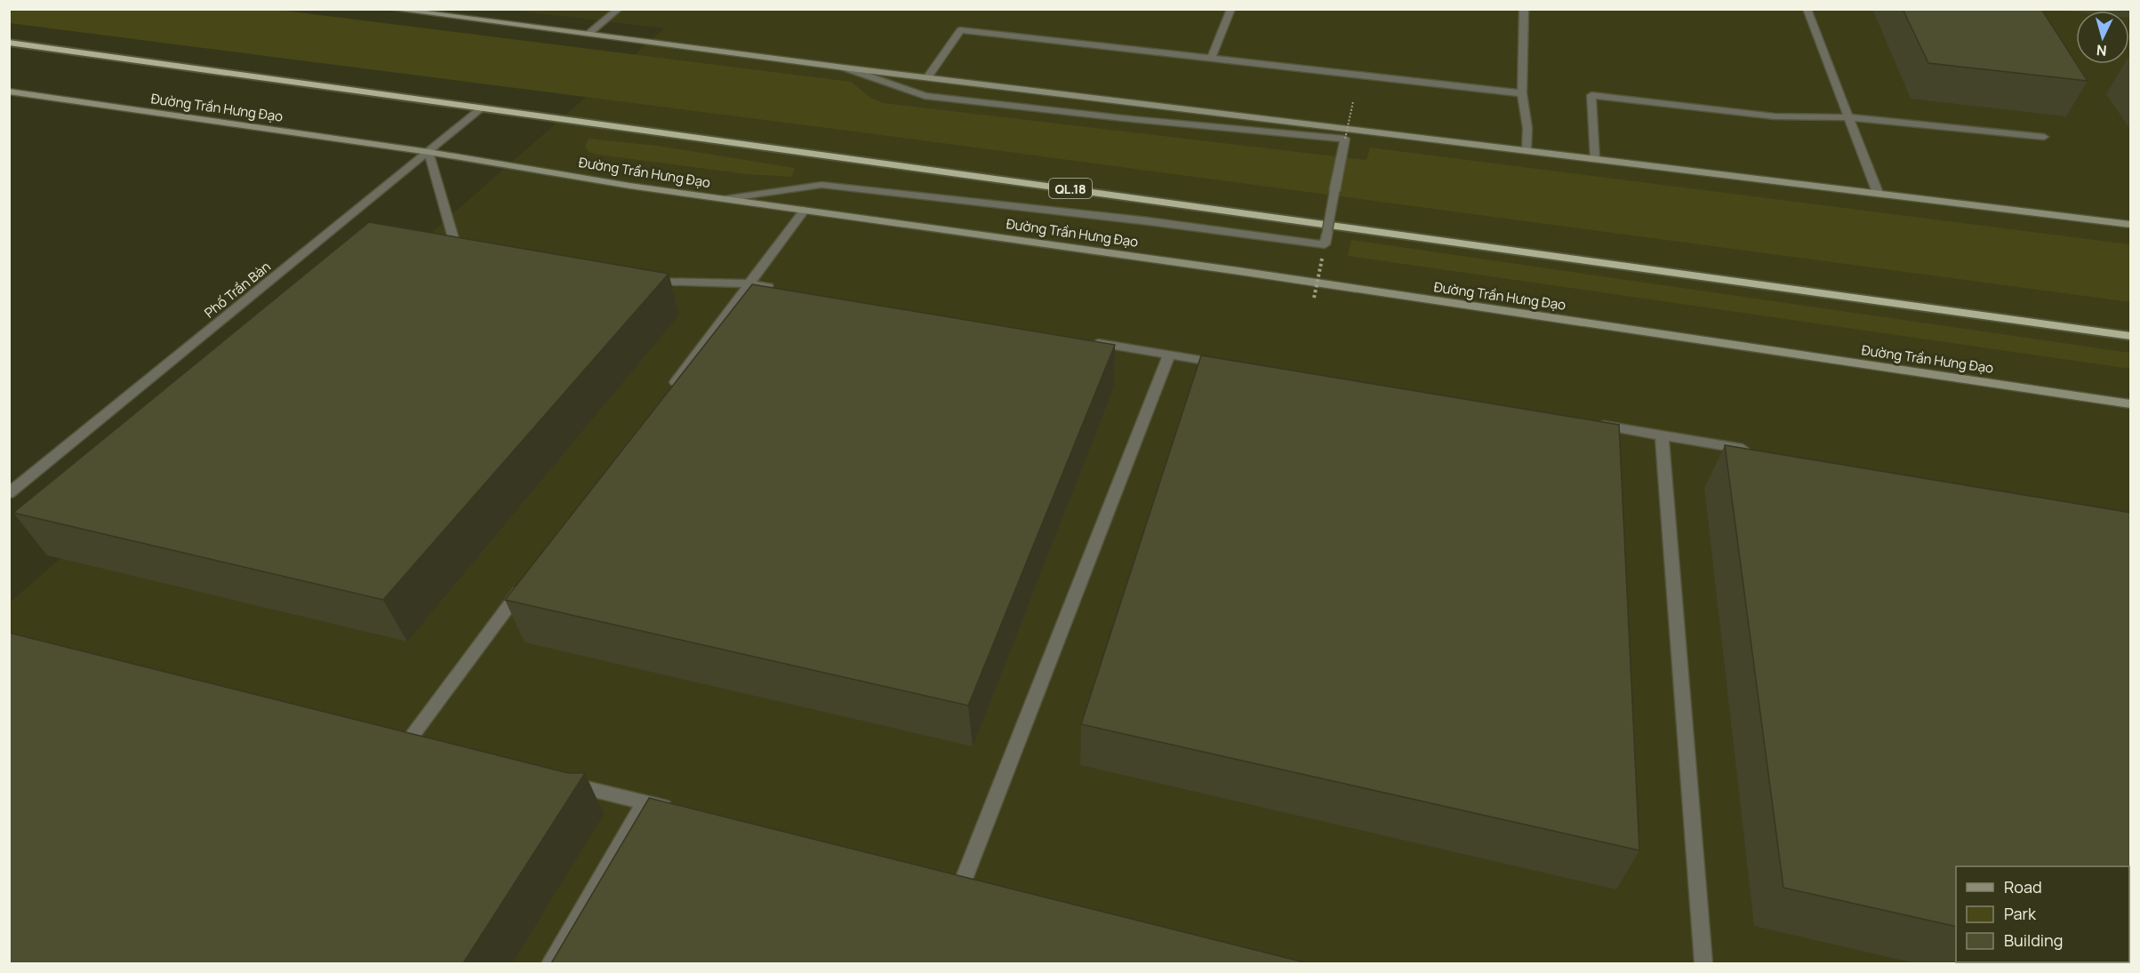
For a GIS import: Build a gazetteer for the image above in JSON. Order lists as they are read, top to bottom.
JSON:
{
  "streets": {
    "highway": ["QL.18"],
    "main road": ["Đường Trần Hưng Đạo"],
    "street": ["Phố Trần Bàn"]
  },
  "crossings": [
    ["Đường Trần Hưng Đạo", "Phố Trần Bàn"],
    ["QL.18", "Phố Trần Bàn"]
  ],
  "legend": ["Road", "Park", "Building"],
  "north": "bottom"
}
